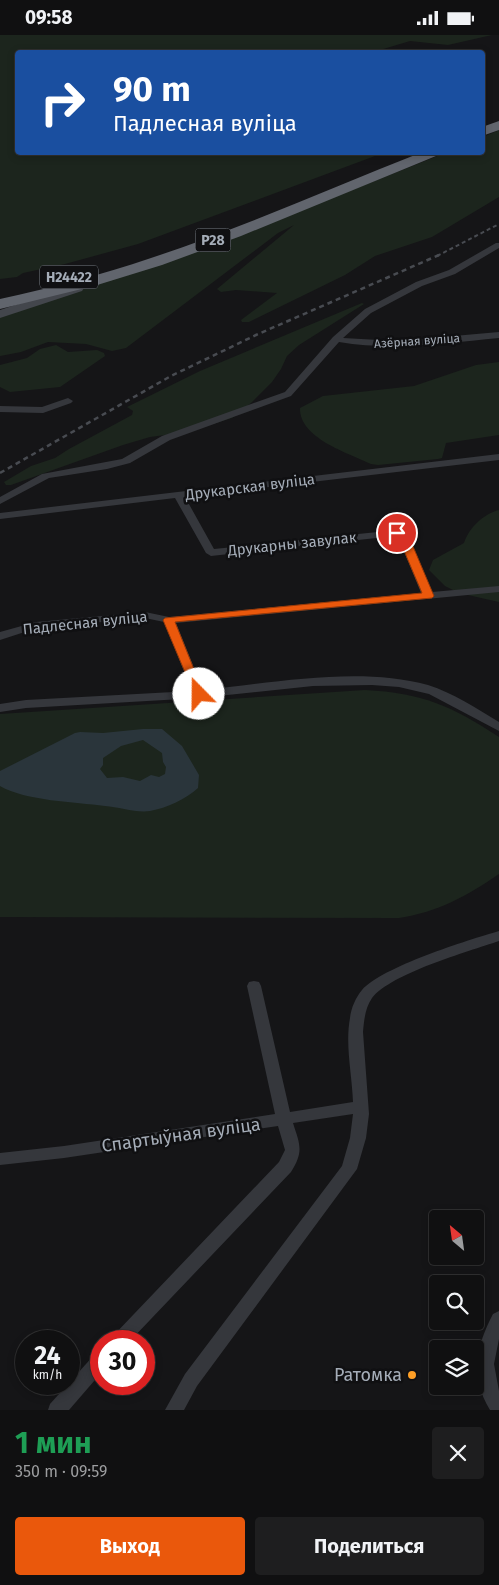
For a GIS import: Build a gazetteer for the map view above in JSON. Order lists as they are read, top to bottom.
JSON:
{
  "streets": {
    "highway": ["Р28", "Н24422"],
    "street": [
      "Азёрная вуліца",
      "Друкарская вуліца",
      "Друкарны завулак",
      "Падлесная вуліца",
      "Спартыўная вуліца"
    ]
  },
  "crossings": [
    ["Р28", "Н24422"],
    ["Друкарская вуліца", "Друкарны завулак"],
    ["Друкарны завулак", "Падлесная вуліца"]
  ],
  "places": ["Ратомка"],
  "north": "top left",
  "page": {
    "status": "09:58",
    "turn": ["90 m", "Падлесная вуліца"],
    "speed": "24 km/h",
    "limit": "30",
    "heading": ["1 мин", "350 m · 09:59"],
    "buttons": ["Выход", "Поделиться"]
  }
}
